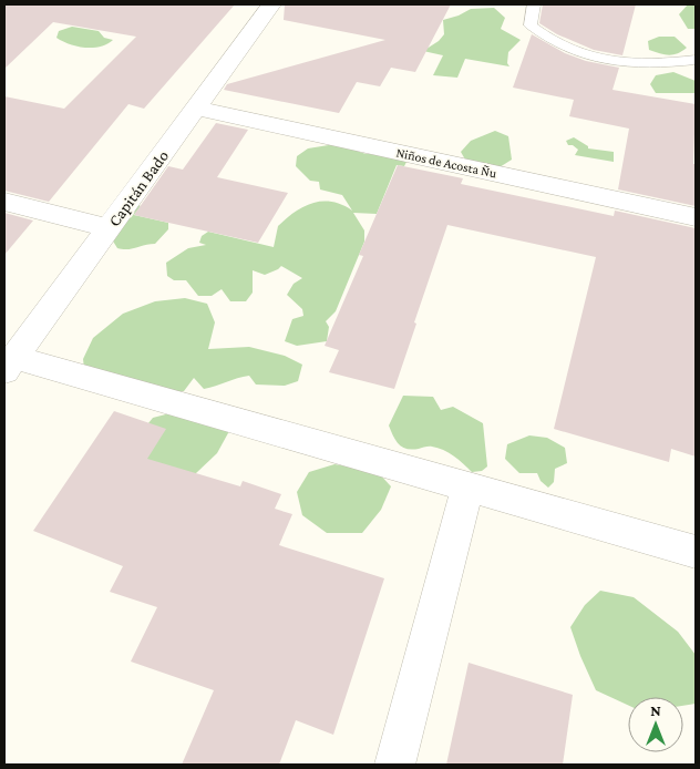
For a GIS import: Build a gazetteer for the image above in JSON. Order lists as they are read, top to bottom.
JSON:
{
  "streets": {
    "street": ["Niños de Acosta Ñu", "Capitán Bado"]
  },
  "crossings": [
    ["Niños de Acosta Ñu", "Capitán Bado"]
  ],
  "north": "top"
}
